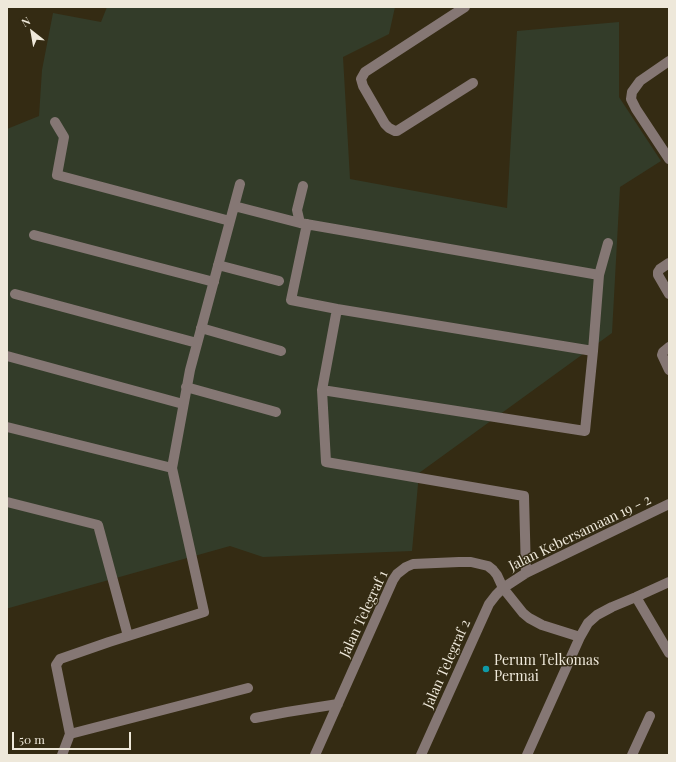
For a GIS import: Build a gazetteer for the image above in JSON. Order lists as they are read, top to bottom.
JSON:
{
  "streets": {
    "street": ["Jalan Kebersamaan 19 - 2", "Jalan Telegraf 1", "Jalan Telegraf 2"]
  },
  "crossings": [
    ["Jalan Kebersamaan 19 - 2", "Jalan Telegraf 1"],
    ["Jalan Kebersamaan 19 - 2", "Jalan Telegraf 2"],
    ["Jalan Telegraf 1", "Jalan Telegraf 2"]
  ],
  "places": ["Perum Telkomas Permai"],
  "scale_bar": "50 m",
  "north": "top left"
}
